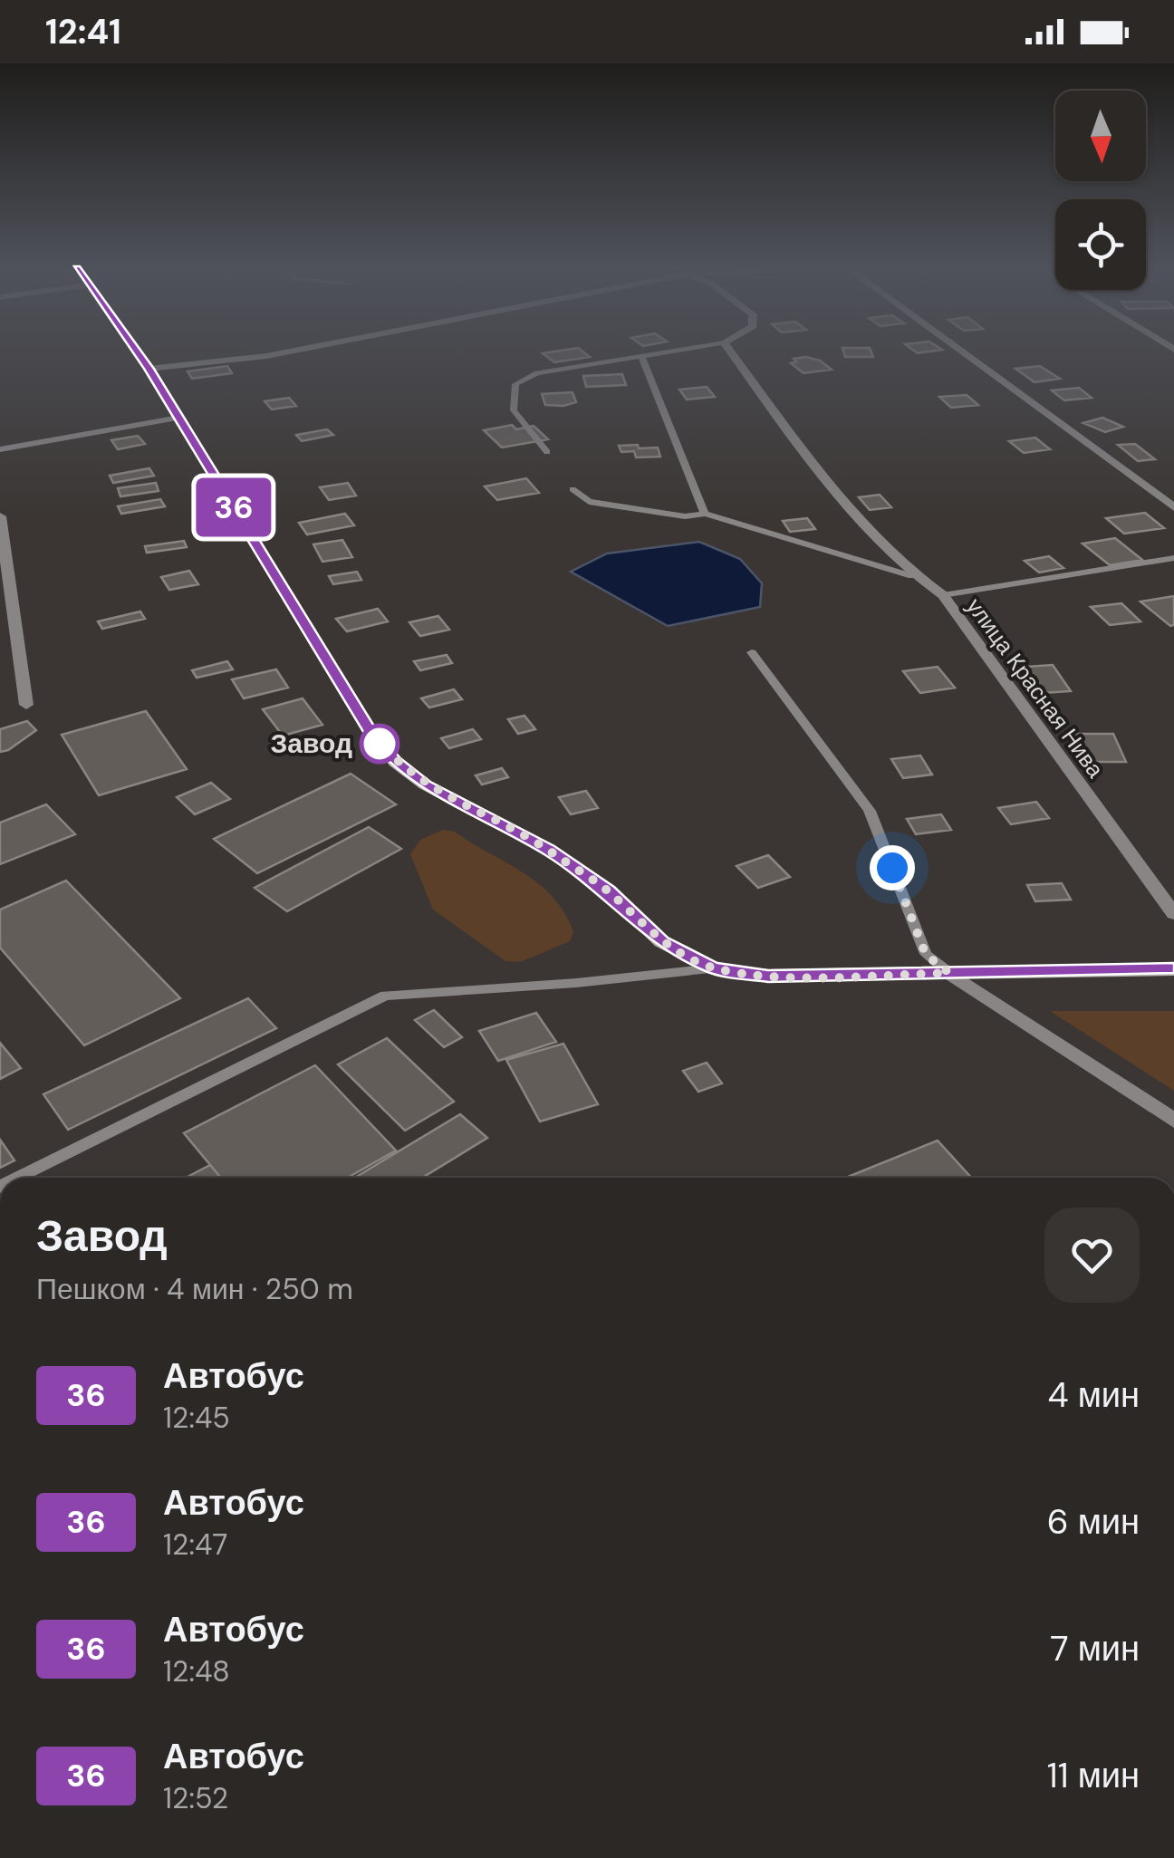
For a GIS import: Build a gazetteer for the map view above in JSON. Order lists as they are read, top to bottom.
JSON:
{
  "streets": {
    "street": ["улица Красная Нива"]
  },
  "places": ["Завод"],
  "lines": ["bus line 36"],
  "north": "bottom",
  "page": {
    "status": "12:41",
    "on_map": "36",
    "heading": ["Завод", "Пешком · 4 мин · 250 m"],
    "list": [
      {
        "mark": "36",
        "name": "Автобус",
        "note": "12:45",
        "value": "4 мин"
      },
      {
        "mark": "36",
        "name": "Автобус",
        "note": "12:47",
        "value": "6 мин"
      },
      {
        "mark": "36",
        "name": "Автобус",
        "note": "12:48",
        "value": "7 мин"
      },
      {
        "mark": "36",
        "name": "Автобус",
        "note": "12:52",
        "value": "11 мин"
      }
    ]
  }
}
